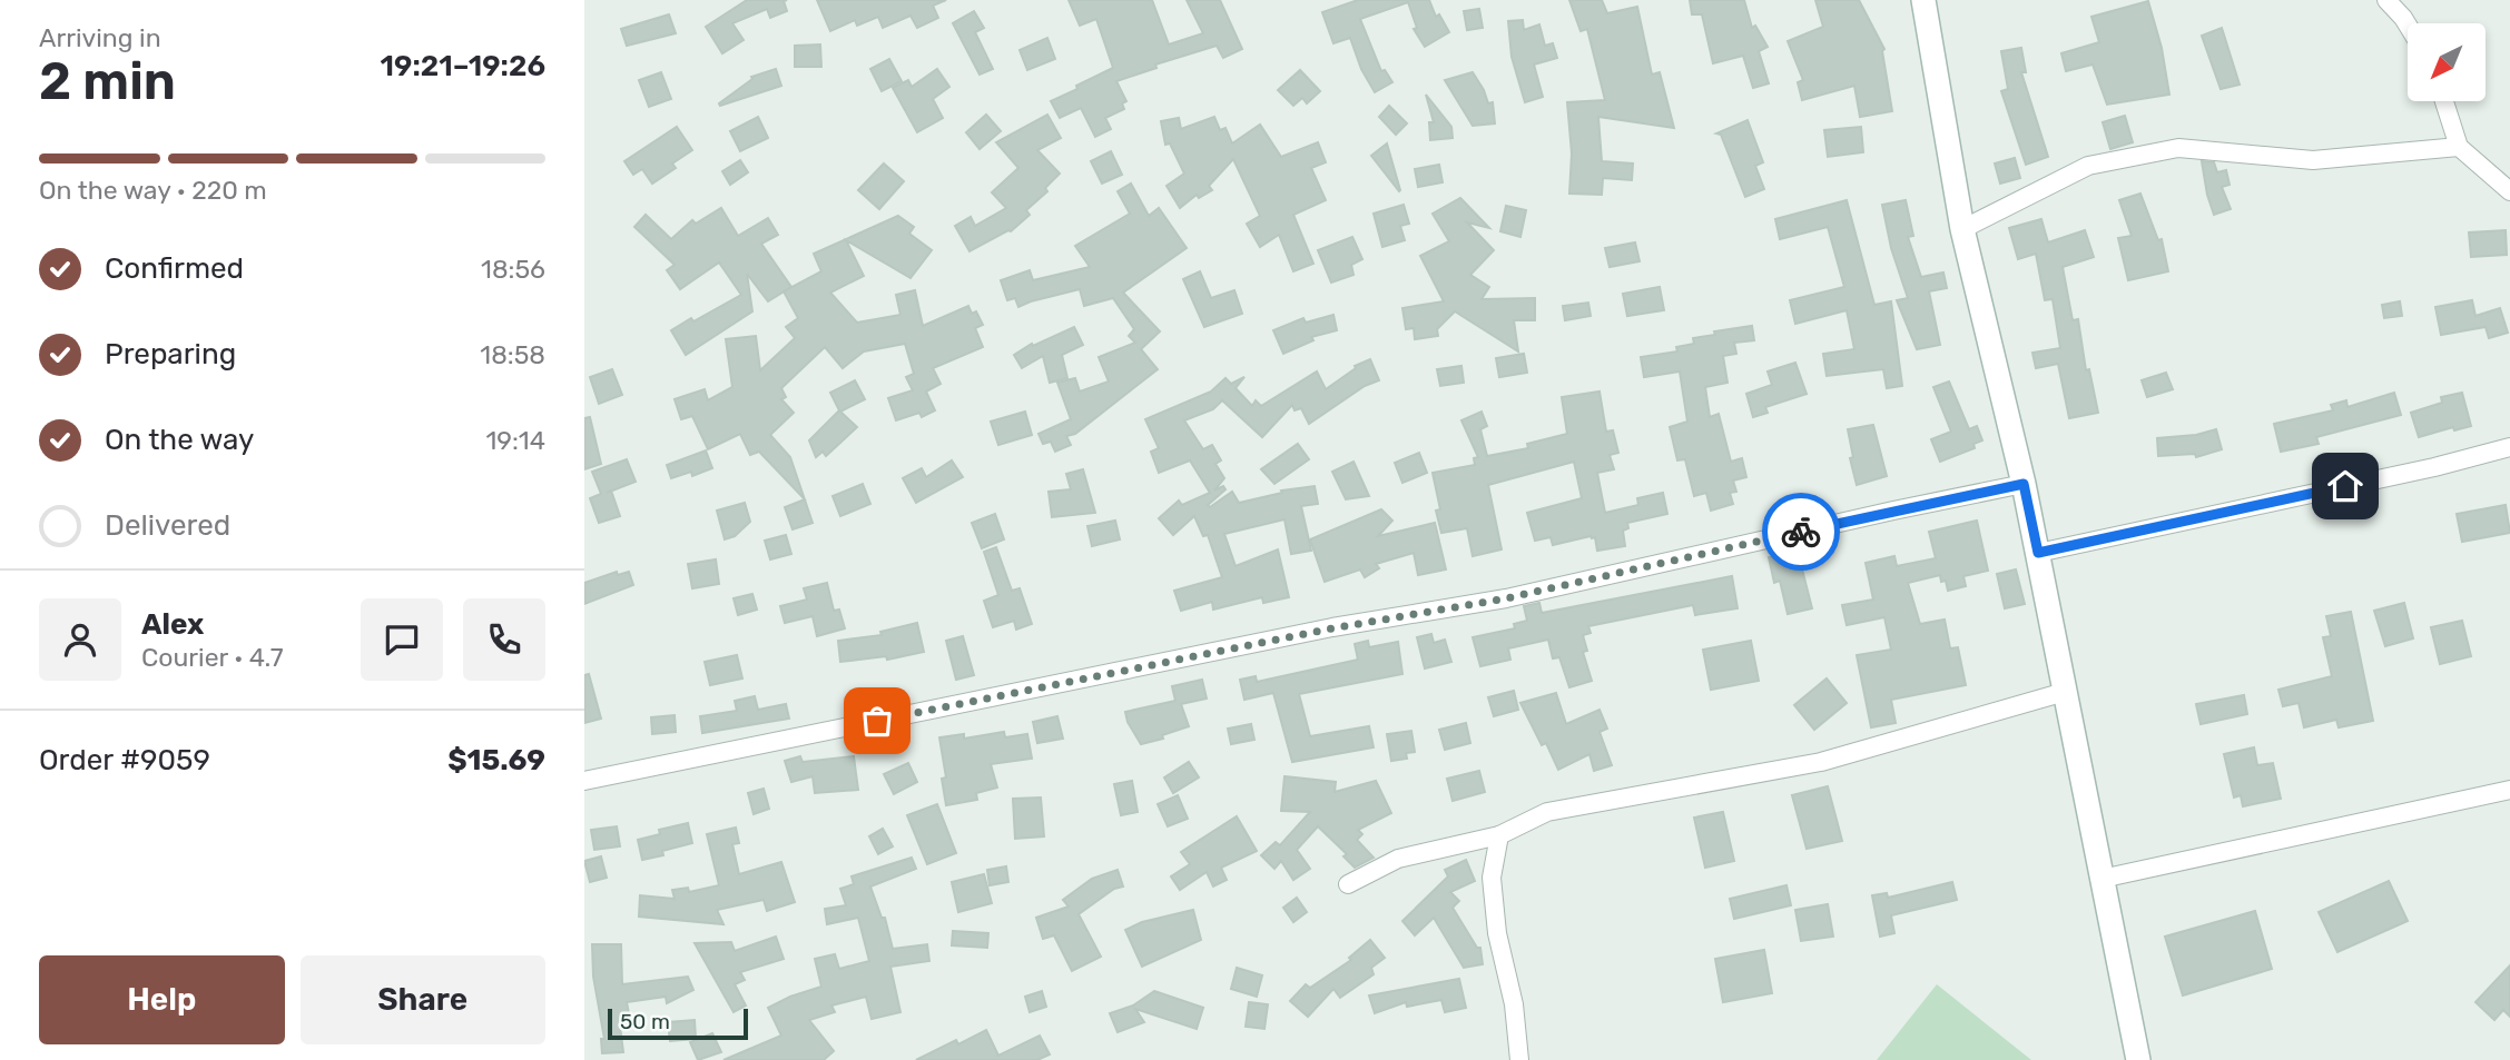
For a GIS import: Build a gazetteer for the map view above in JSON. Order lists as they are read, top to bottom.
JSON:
{
  "scale_bar": "50 m",
  "north": "bottom left",
  "page": {
    "heading": ["2 min", "Arriving in", "19:21–19:26"],
    "panel": [
      "Alex",
      "Courier · 4.7",
      "Order #9059",
      "$15.69"
    ],
    "bar": "On the way · 220 m",
    "list": [
      ["Confirmed", "18:56"],
      ["Preparing", "18:58"],
      ["On the way", "19:14"],
      "Delivered"
    ],
    "buttons": ["Help", "Share"],
    "scale": "50 m"
  }
}
